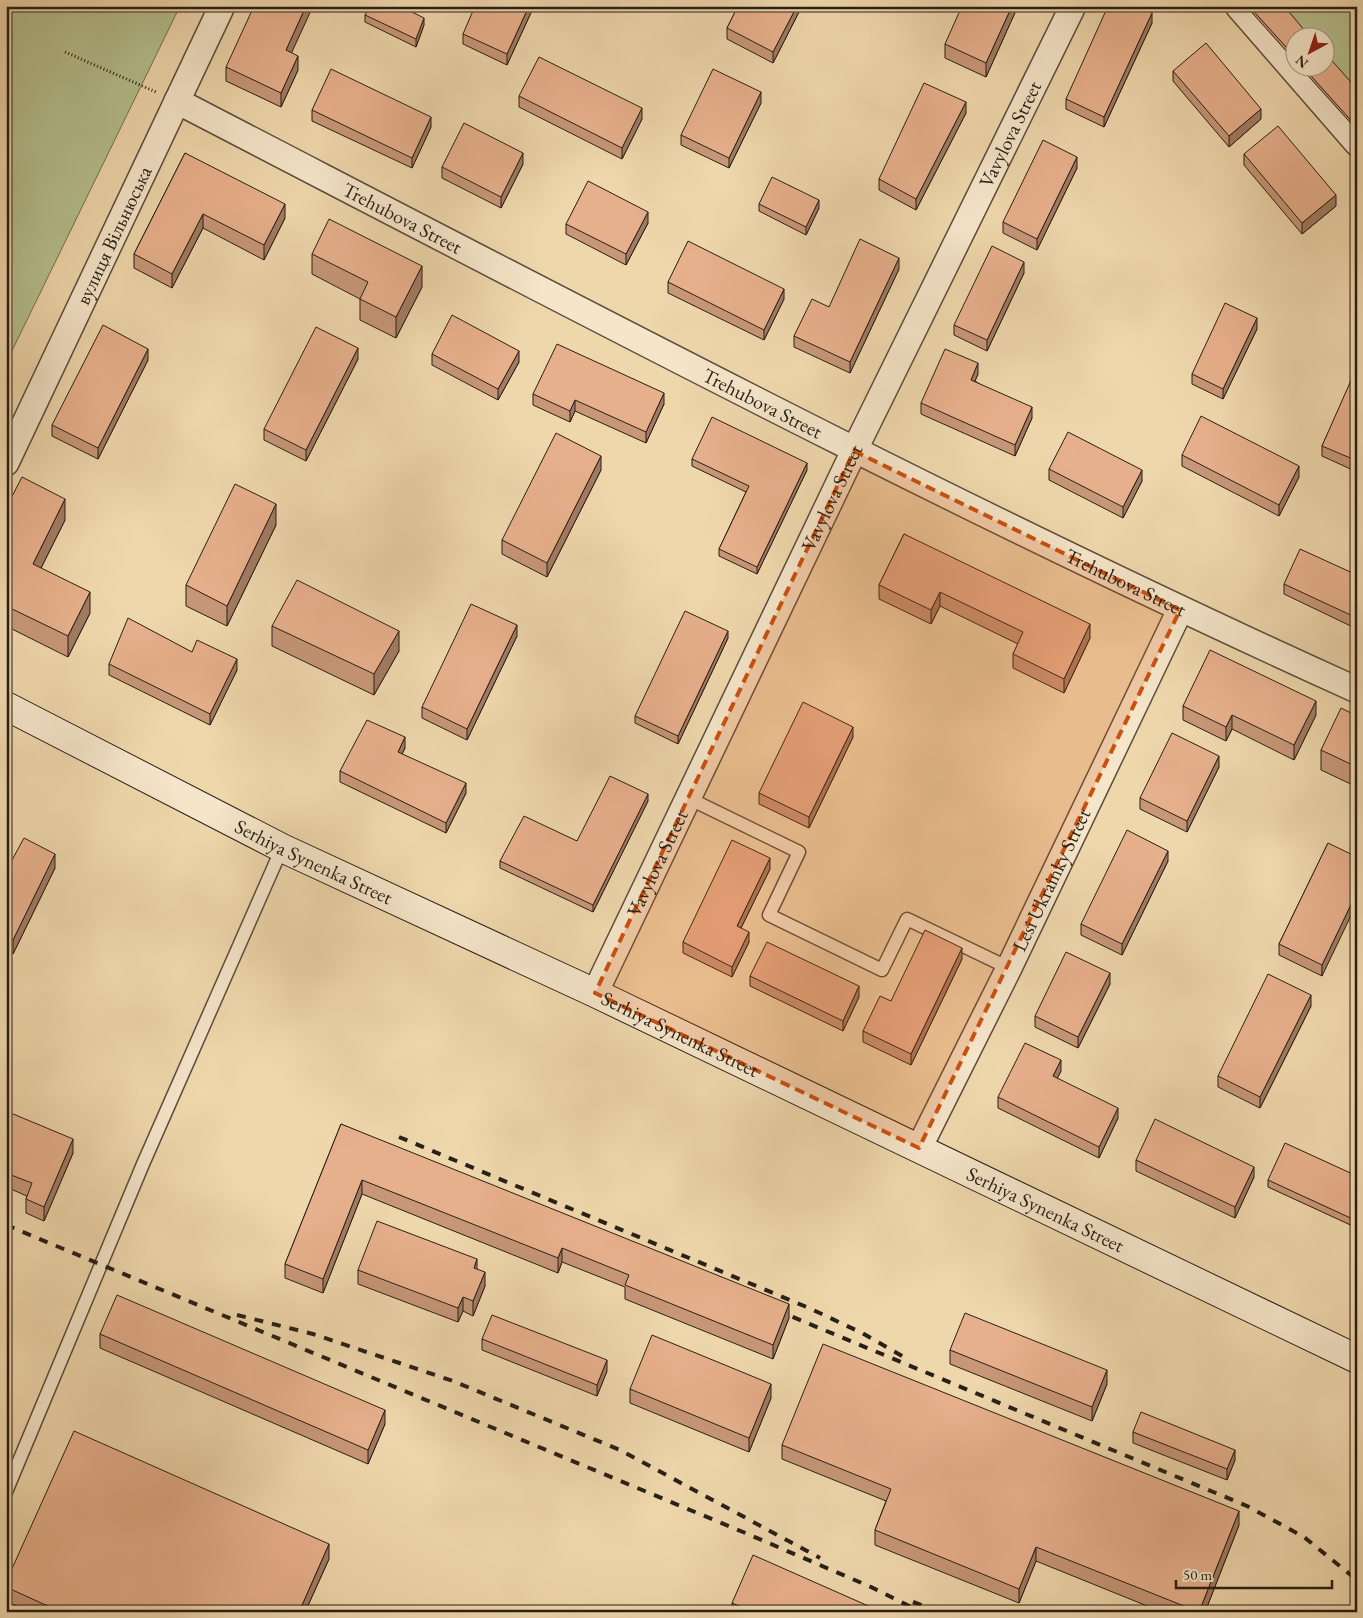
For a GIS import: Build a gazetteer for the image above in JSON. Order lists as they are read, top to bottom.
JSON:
{
  "streets": {
    "street": [
      "Vavylova Street",
      "Trehubova Street",
      "вулиця Вільнюська",
      "Serhiya Synenka Street",
      "Lesi Ukrainky Street"
    ]
  },
  "crossings": [
    ["Vavylova Street", "Trehubova Street"],
    ["Vavylova Street", "Serhiya Synenka Street"],
    ["Trehubova Street", "вулиця Вільнюська"],
    ["Trehubova Street", "Lesi Ukrainky Street"],
    ["Serhiya Synenka Street", "Lesi Ukrainky Street"]
  ],
  "scale_bar": "50 m",
  "north": "bottom left"
}
